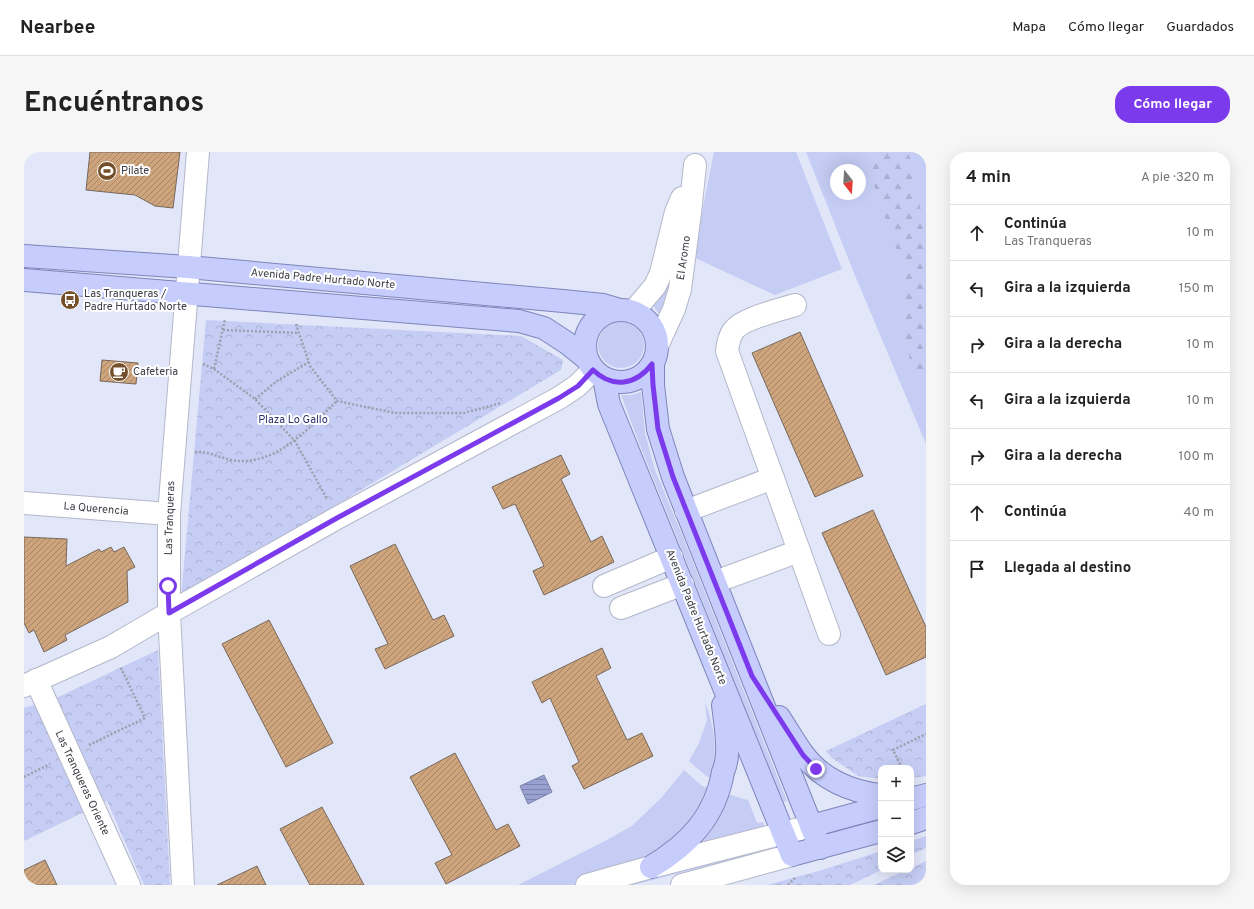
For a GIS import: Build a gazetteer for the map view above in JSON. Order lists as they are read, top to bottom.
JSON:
{
  "streets": {
    "main road": ["Avenida Padre Hurtado Norte"],
    "street": [
      "El Aromo",
      "La Querencia",
      "Las Tranqueras",
      "Las Tranqueras Oriente"
    ]
  },
  "crossings": [
    ["El Aromo", "Avenida Padre Hurtado Norte"],
    ["Avenida Padre Hurtado Norte", "Las Tranqueras"],
    ["La Querencia", "Las Tranqueras"]
  ],
  "parks": ["Plaza Lo Gallo"],
  "places": {
    "sports": ["Pilate"],
    "bus stop": ["Las Tranqueras / Padre Hurtado Norte"],
    "cafe": ["Cafeteria"]
  },
  "north": "bottom",
  "page": {
    "header": "Nearbee",
    "nav": ["Mapa", "Cómo llegar", "Guardados"],
    "title": "Encuéntranos",
    "buttons": "Cómo llegar",
    "heading": ["4 min", "A pie · 320 m"],
    "list": [
      ["Continúa", "Las Tranqueras", "10 m"],
      ["Gira a la izquierda", "150 m"],
      ["Gira a la derecha", "10 m"],
      ["Gira a la izquierda", "10 m"],
      ["Gira a la derecha", "100 m"],
      ["Continúa", "40 m"],
      "Llegada al destino"
    ],
    "map_buttons": ["+", "−"]
  }
}
